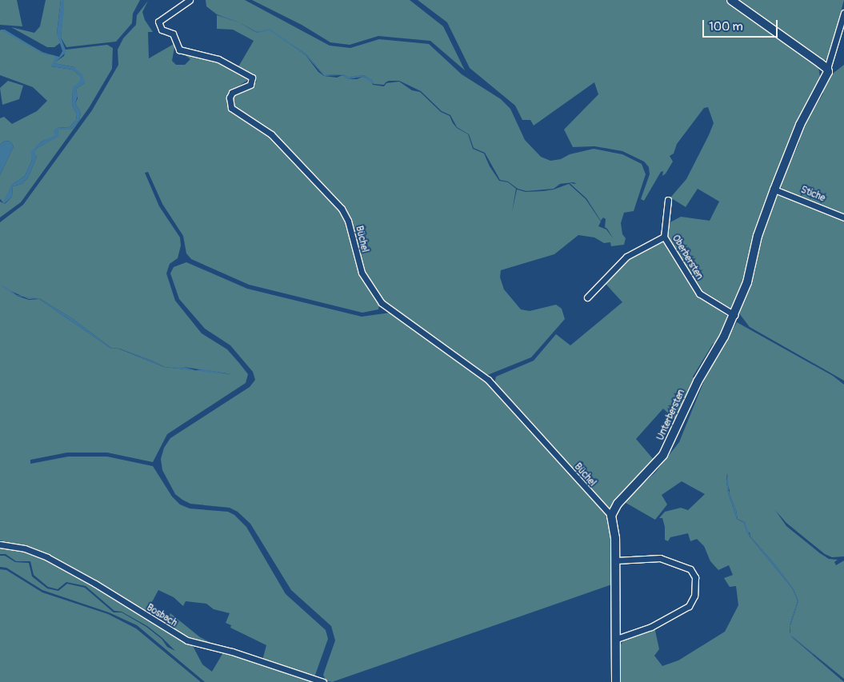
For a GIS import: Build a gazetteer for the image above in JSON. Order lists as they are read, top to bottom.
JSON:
{
  "streets": {
    "street": [
      "Stiche",
      "Büchel",
      "Oberbersten",
      "Unterbersten",
      "Bosbach"
    ]
  },
  "crossings": [
    ["Stiche", "Unterbersten"],
    ["Büchel", "Unterbersten"],
    ["Oberbersten", "Unterbersten"]
  ],
  "scale_bar": "100 m"
}
